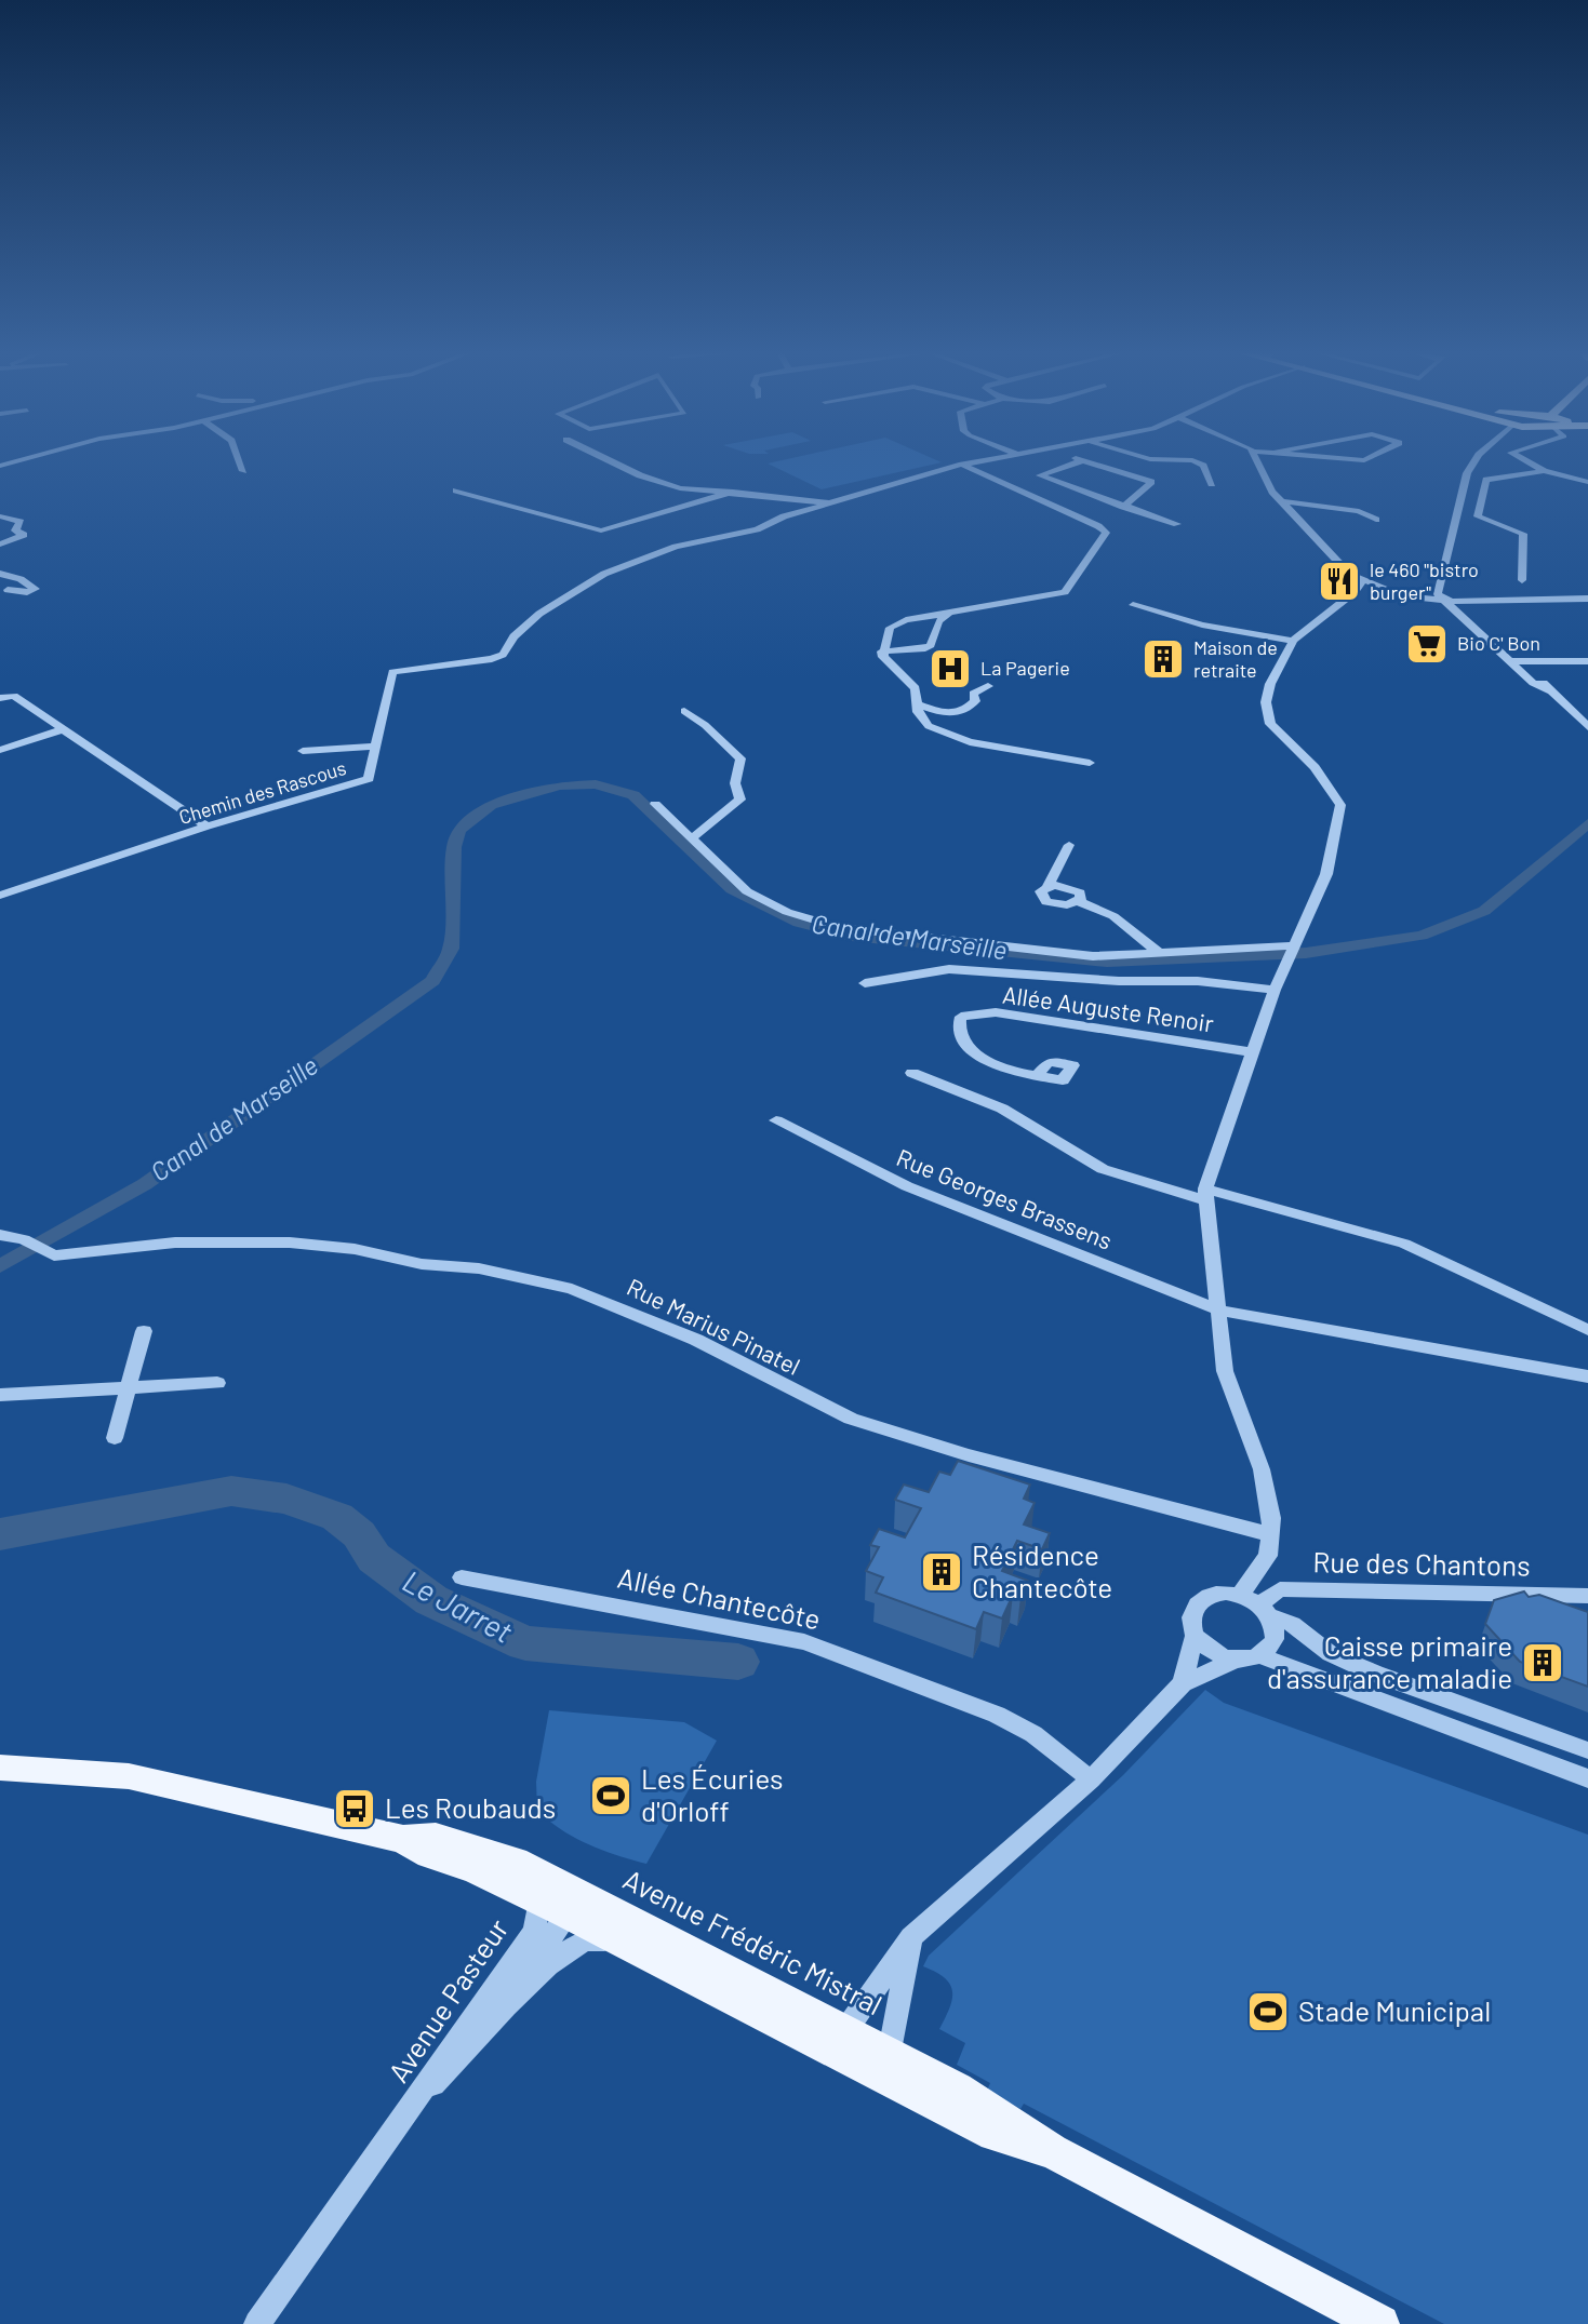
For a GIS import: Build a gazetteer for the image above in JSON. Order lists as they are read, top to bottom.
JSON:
{
  "streets": {
    "main road": ["Avenue Frédéric Mistral"],
    "street": [
      "Chemin des Rascous",
      "Allée Auguste Renoir",
      "Rue Georges Brassens",
      "Rue Marius Pinatel",
      "Rue des Chantons",
      "Allée Chantecôte",
      "Avenue Pasteur"
    ]
  },
  "crossings": [
    ["Avenue Frédéric Mistral", "Avenue Pasteur"]
  ],
  "water": ["Canal de Marseille", "Le Jarret"],
  "places": {
    "restaurant": ["le 460 \"bistro burger\""],
    "supermarket": ["Bio C' Bon"],
    "building": ["Maison de retraite", "Résidence Chantecôte", "Caisse primaire d'assurance maladie"],
    "hospital": ["La Pagerie"],
    "sports": ["Les Écuries d'Orloff", "Stade Municipal"],
    "bus stop": ["Les Roubauds"]
  }
}
